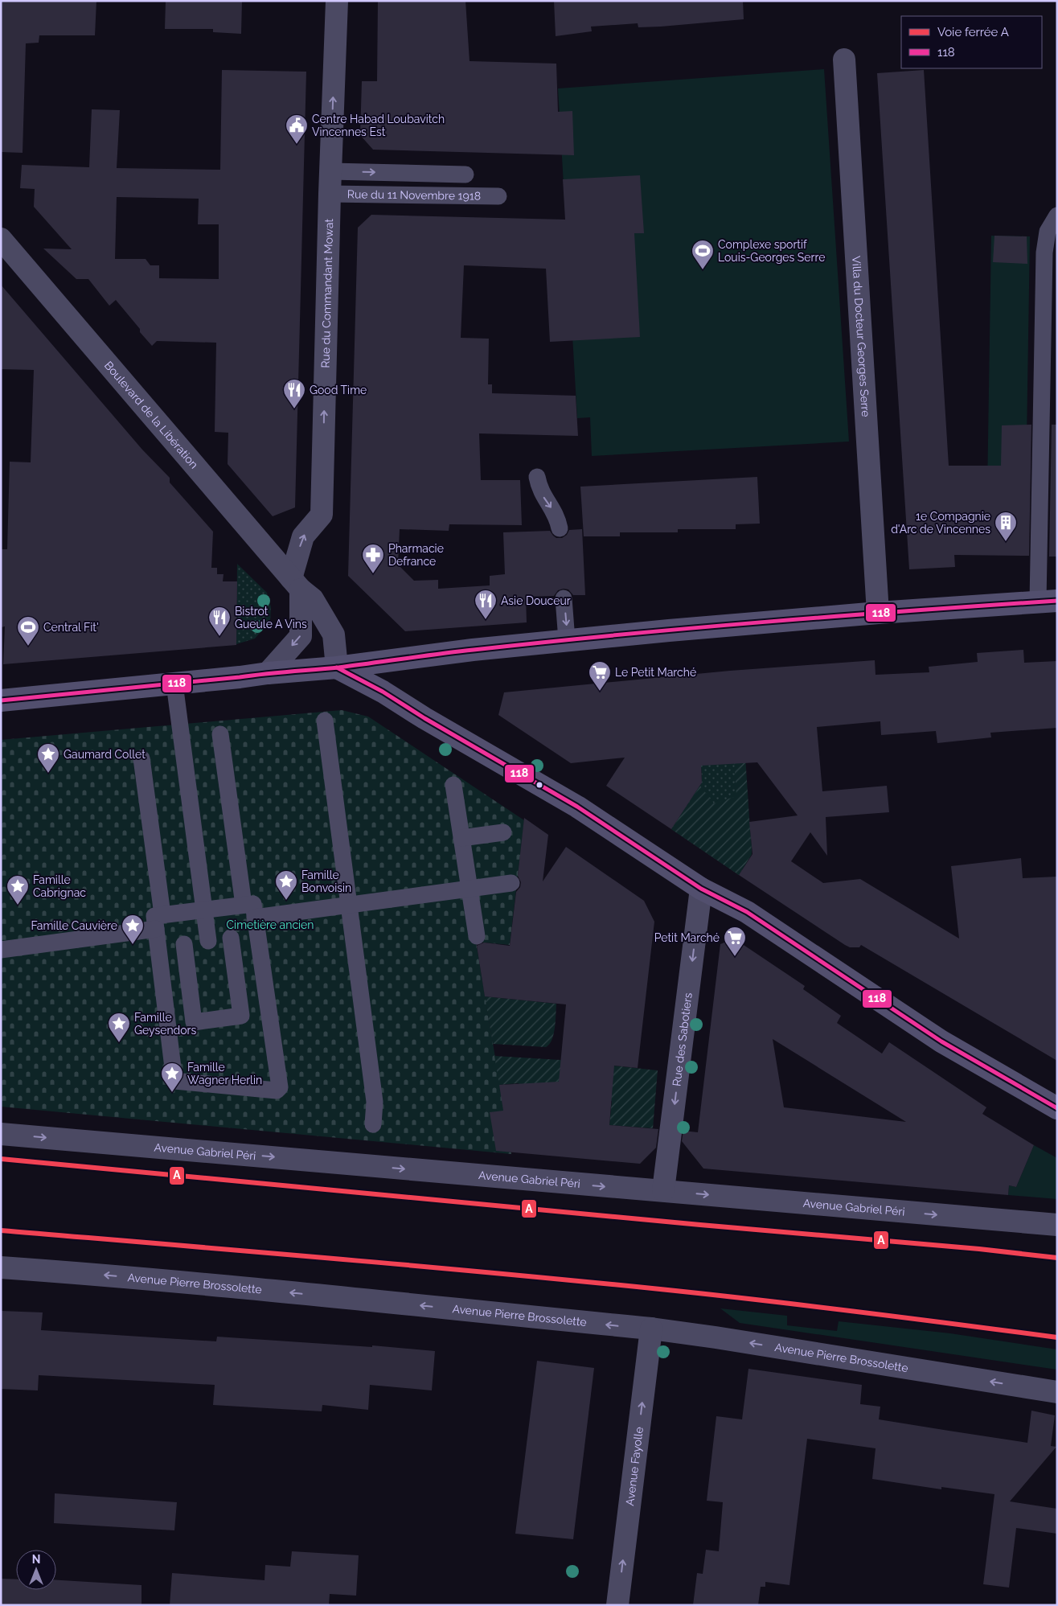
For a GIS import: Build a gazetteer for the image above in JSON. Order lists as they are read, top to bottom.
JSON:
{
  "streets": {
    "street": [
      "Rue du Commandant Mowat",
      "Villa du Docteur Georges Serre",
      "Boulevard de la Libération",
      "Rue des Sabotiers",
      "Avenue Gabriel Péri",
      "Avenue Pierre Brossolette",
      "Avenue Fayolle"
    ],
    "lane": ["Rue du 11 Novembre 1918"]
  },
  "crossings": [
    ["Rue du 11 Novembre 1918", "Rue du Commandant Mowat"],
    ["Rue du Commandant Mowat", "Boulevard de la Libération"],
    ["Rue des Sabotiers", "Avenue Gabriel Péri"],
    ["Avenue Pierre Brossolette", "Avenue Fayolle"]
  ],
  "one_way": [
    "Rue du Commandant Mowat",
    "Rue des Sabotiers",
    "Avenue Gabriel Péri",
    "Avenue Pierre Brossolette",
    "Avenue Fayolle"
  ],
  "parks": ["Cimetière ancien"],
  "places": {
    "public building": ["Centre Habad Loubavitch Vincennes Est"],
    "sports": ["Complexe sportif Louis-Georges Serre", "Central Fit'"],
    "restaurant": ["Good Time", "Asie Douceur", "Bistrot Gueule A Vins"],
    "building": ["1e Compagnie d'Arc de Vincennes"],
    "pharmacy": ["Pharmacie Defrance"],
    "supermarket": ["Le Petit Marché", "Petit Marché"],
    "place": [
      "Gaumard Collet",
      "Famille Bonvoisin",
      "Famille Cabrignac",
      "Famille Cauvière",
      "Famille Geysendors",
      "Famille Wagner Herlin"
    ]
  },
  "lines": ["transit line 118", "rail line A"],
  "legend": ["Voie ferrée A", "118"],
  "north": "top"
}
